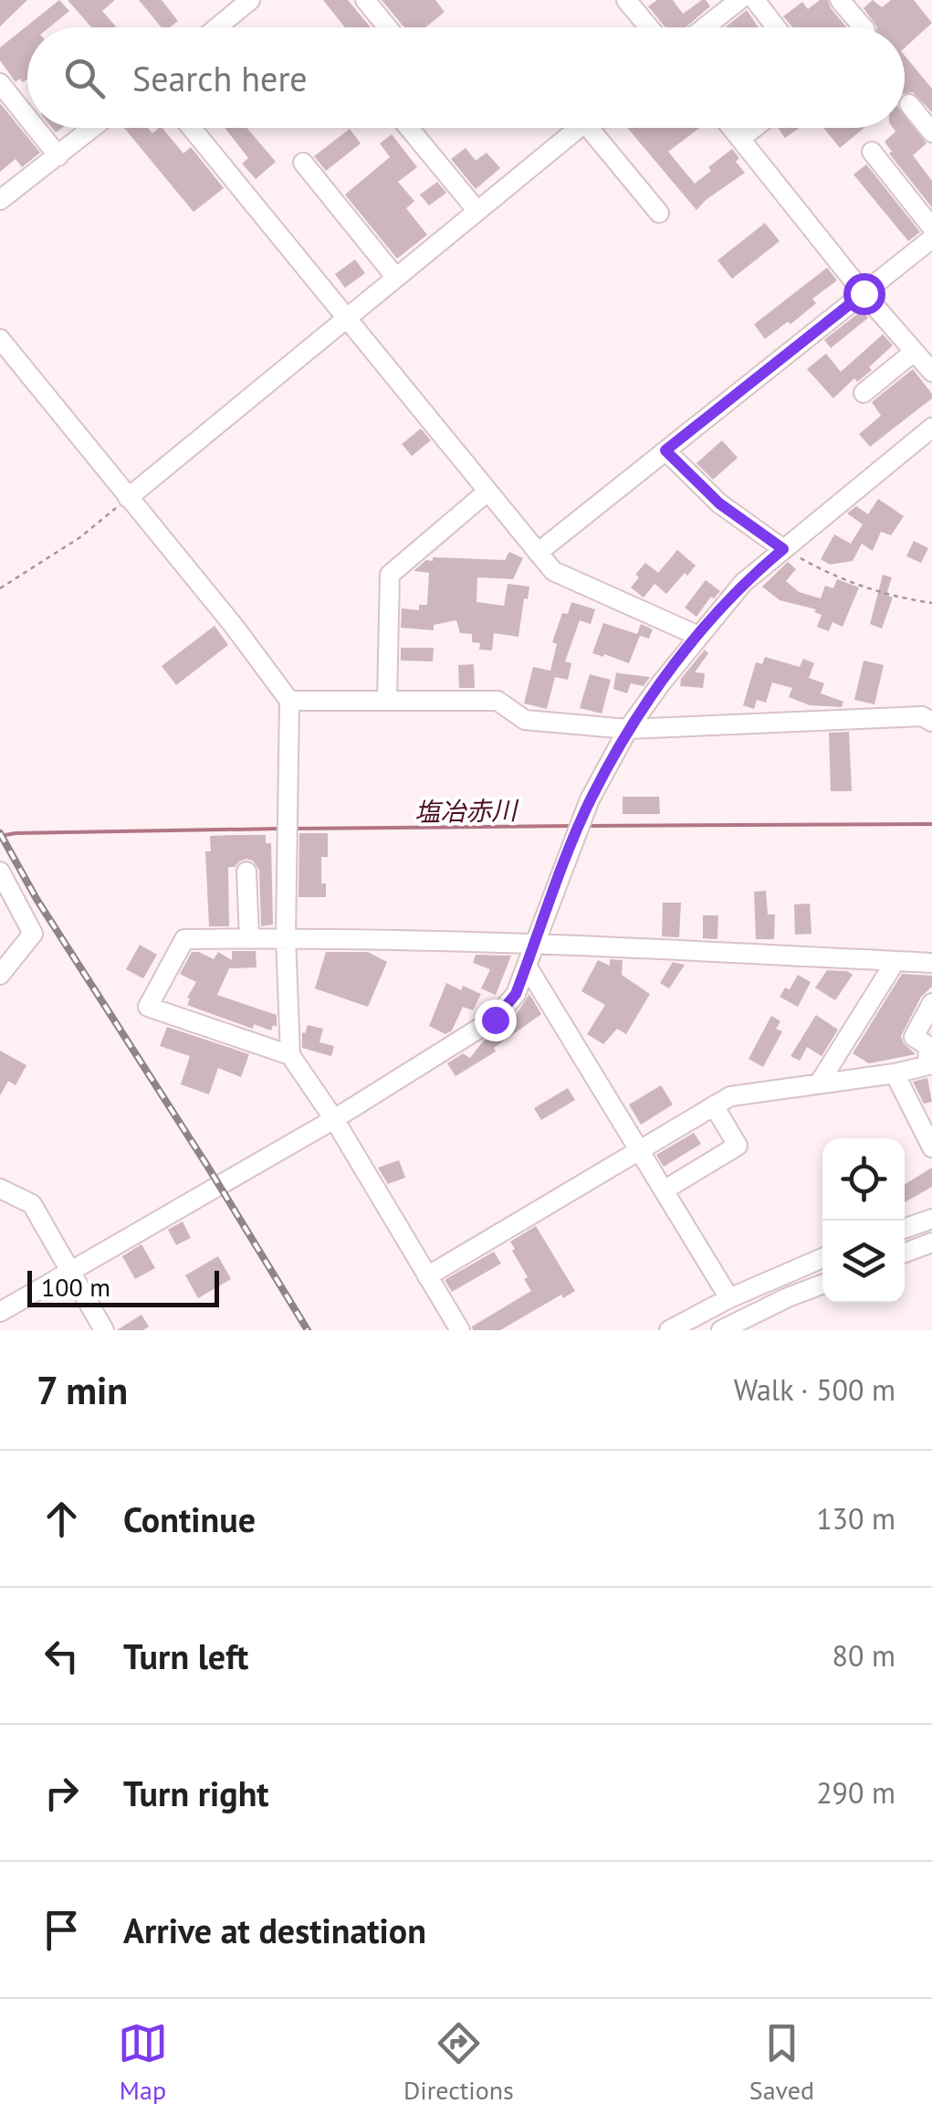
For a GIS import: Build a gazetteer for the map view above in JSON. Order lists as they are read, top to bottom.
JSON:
{
  "water": ["塩冶赤川"],
  "scale_bar": "100 m",
  "page": {
    "search": "Search here",
    "scale": "100 m",
    "heading": ["7 min", "Walk · 500 m"],
    "list": [
      ["Continue", "130 m"],
      ["Turn left", "80 m"],
      ["Turn right", "290 m"],
      "Arrive at destination"
    ],
    "nav": ["Map", "Directions", "Saved"]
  }
}
